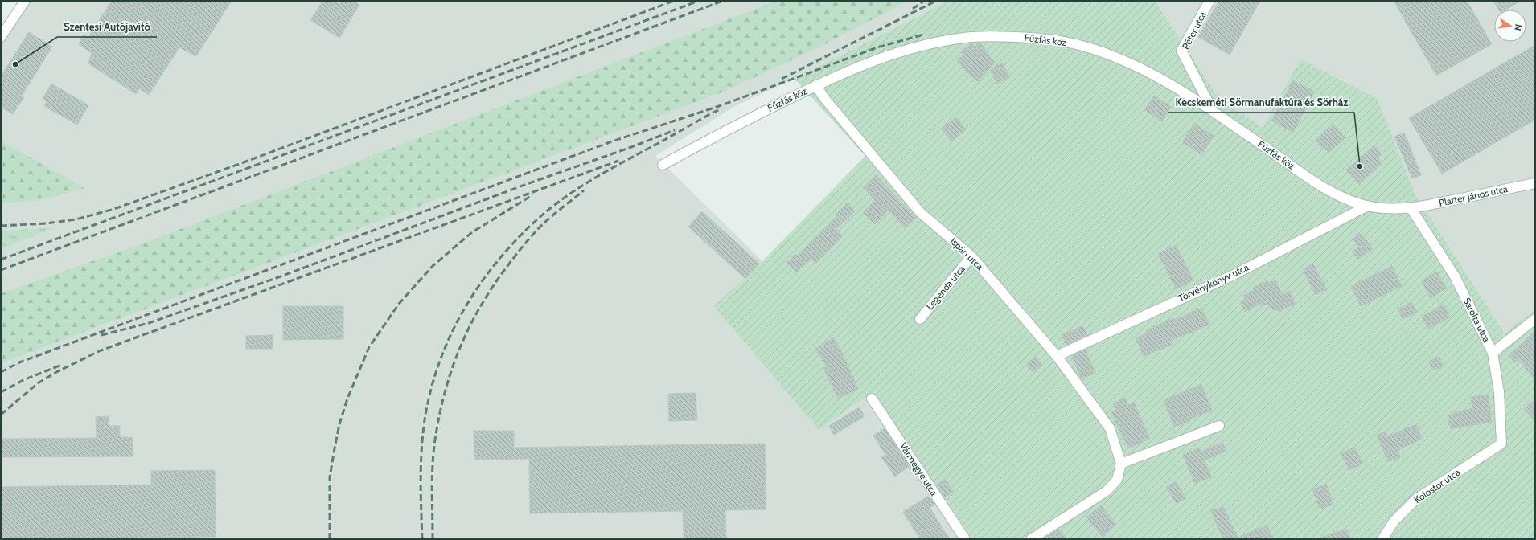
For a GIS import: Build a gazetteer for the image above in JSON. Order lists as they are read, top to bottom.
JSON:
{
  "streets": {
    "street": [
      "Péter utca",
      "Fűzfás köz",
      "Platter János utca",
      "Ispán utca",
      "Törvénykönyv utca",
      "Legenda utca",
      "Sarolta utca",
      "Vármegye utca",
      "Kolostor utca"
    ]
  },
  "crossings": [
    ["Péter utca", "Fűzfás köz"],
    ["Fűzfás köz", "Platter János utca"],
    ["Fűzfás köz", "Ispán utca"],
    ["Fűzfás köz", "Törvénykönyv utca"],
    ["Fűzfás köz", "Sarolta utca"],
    ["Platter János utca", "Sarolta utca"],
    ["Ispán utca", "Törvénykönyv utca"],
    ["Ispán utca", "Legenda utca"],
    ["Sarolta utca", "Kolostor utca"]
  ],
  "places": ["Szentesi Autójavító", "Kecskeméti Sörmanufaktúra és Sörház"],
  "north": "right"
}
